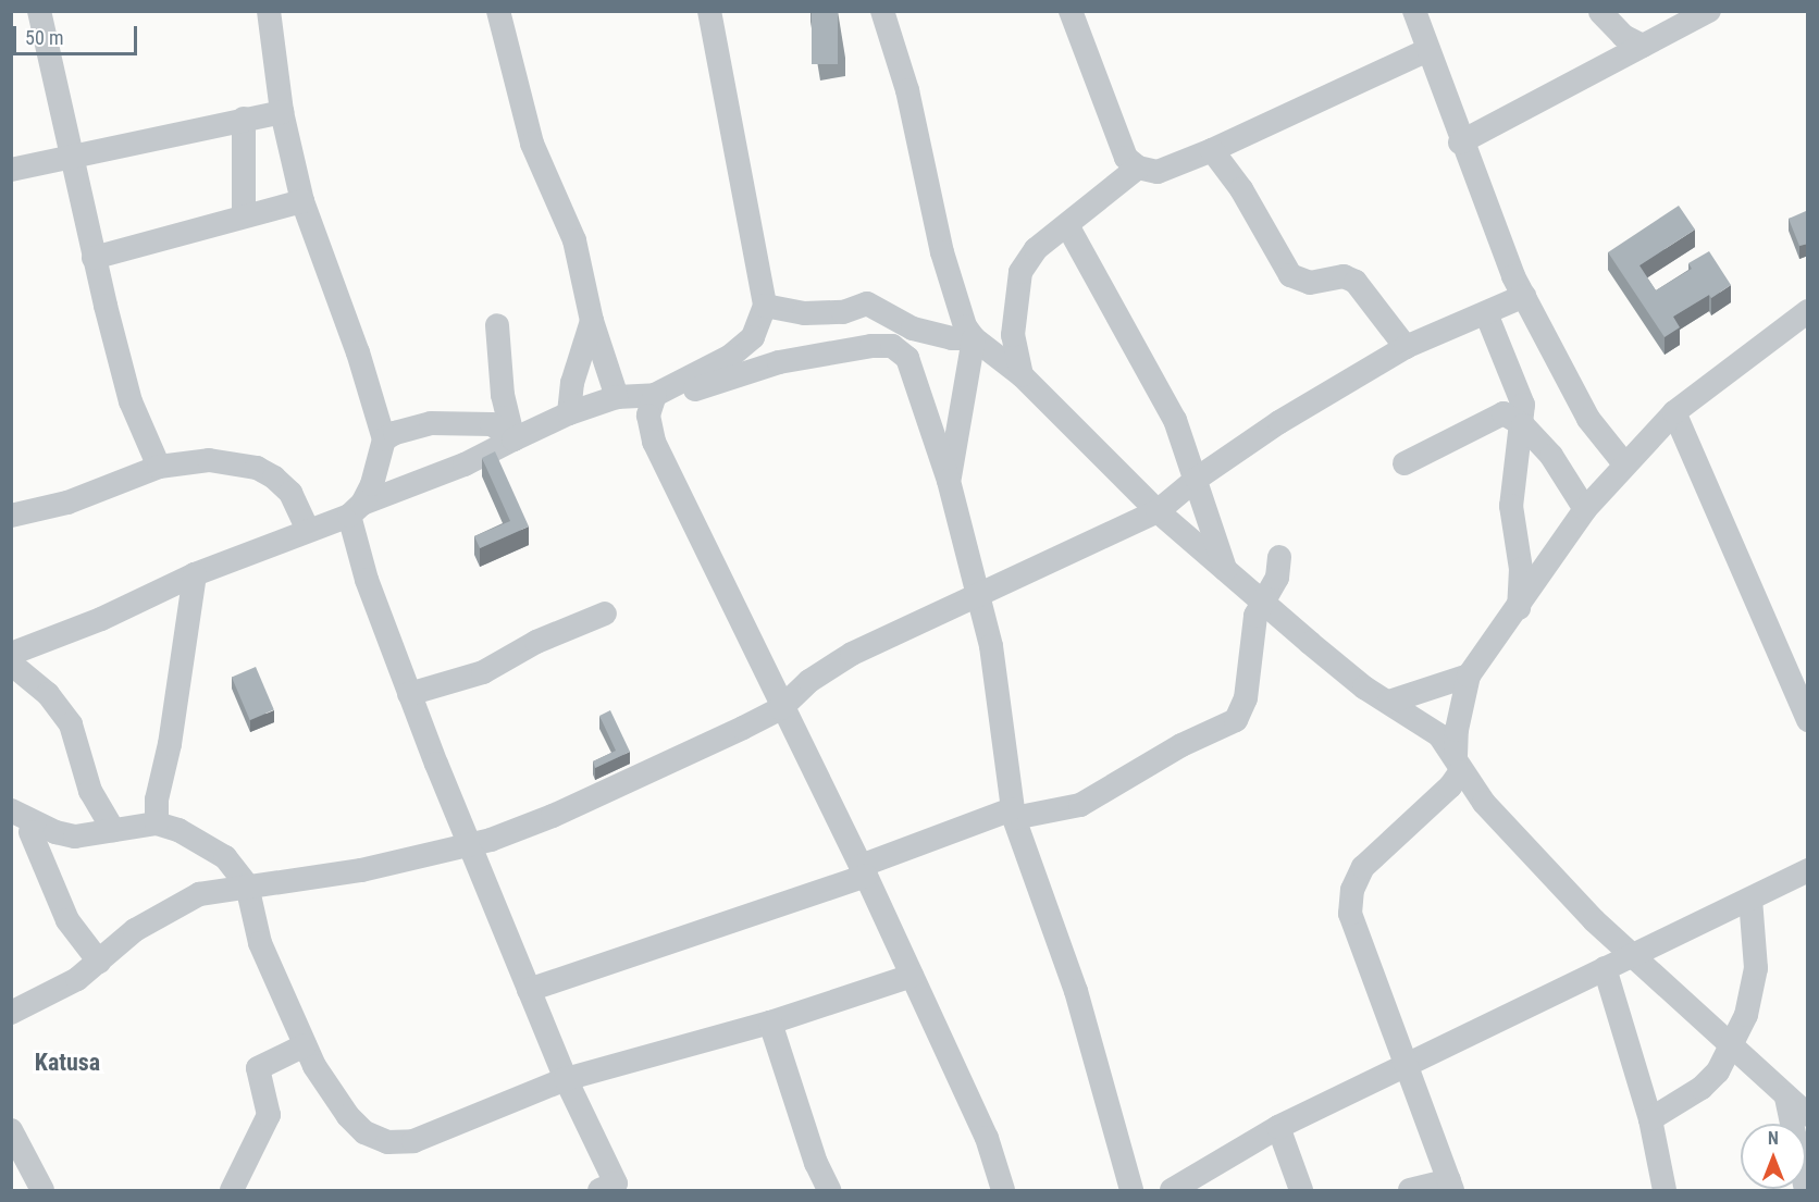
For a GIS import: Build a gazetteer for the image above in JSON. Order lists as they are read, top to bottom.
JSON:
{
  "districts": ["Katusa"],
  "scale_bar": "50 m",
  "north": "top"
}
